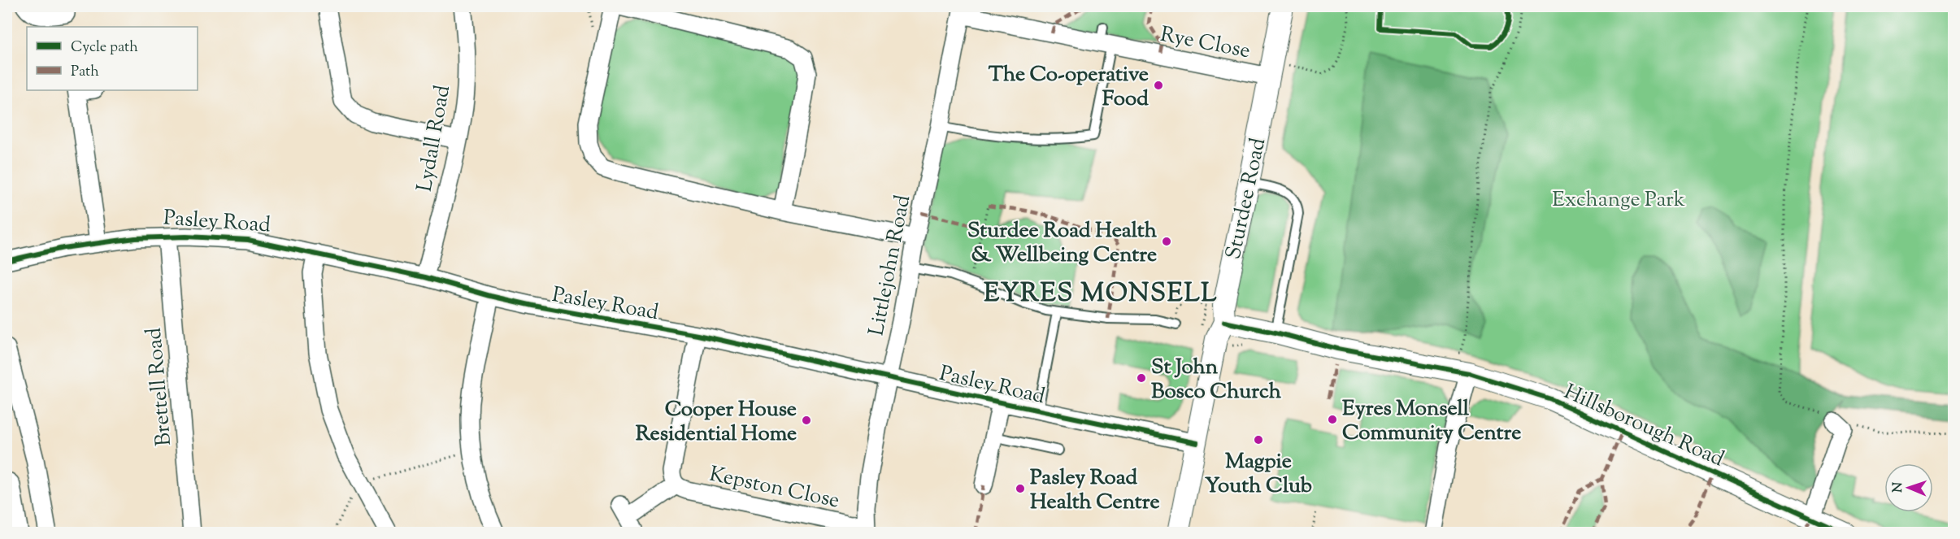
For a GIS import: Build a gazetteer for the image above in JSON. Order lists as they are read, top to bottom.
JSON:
{
  "streets": {
    "street": [
      "Rye Close",
      "Lydall Road",
      "Sturdee Road",
      "Pasley Road",
      "Littlejohn Road",
      "Brettell Road",
      "Hillsborough Road",
      "Kepston Close"
    ]
  },
  "crossings": [
    ["Rye Close", "Sturdee Road"],
    ["Rye Close", "Littlejohn Road"],
    ["Lydall Road", "Pasley Road"],
    ["Sturdee Road", "Pasley Road"],
    ["Sturdee Road", "Hillsborough Road"],
    ["Pasley Road", "Littlejohn Road"],
    ["Pasley Road", "Brettell Road"],
    ["Littlejohn Road", "Kepston Close"]
  ],
  "districts": ["EYRES MONSELL"],
  "parks": ["Exchange Park"],
  "places": [
    "The Co-operative Food",
    "Sturdee Road Health & Wellbeing Centre",
    "St John Bosco Church",
    "Eyres Monsell Community Centre",
    "Cooper House Residential Home",
    "Magpie Youth Club",
    "Pasley Road Health Centre"
  ],
  "legend": ["Cycle path", "Path"],
  "north": "left"
}
